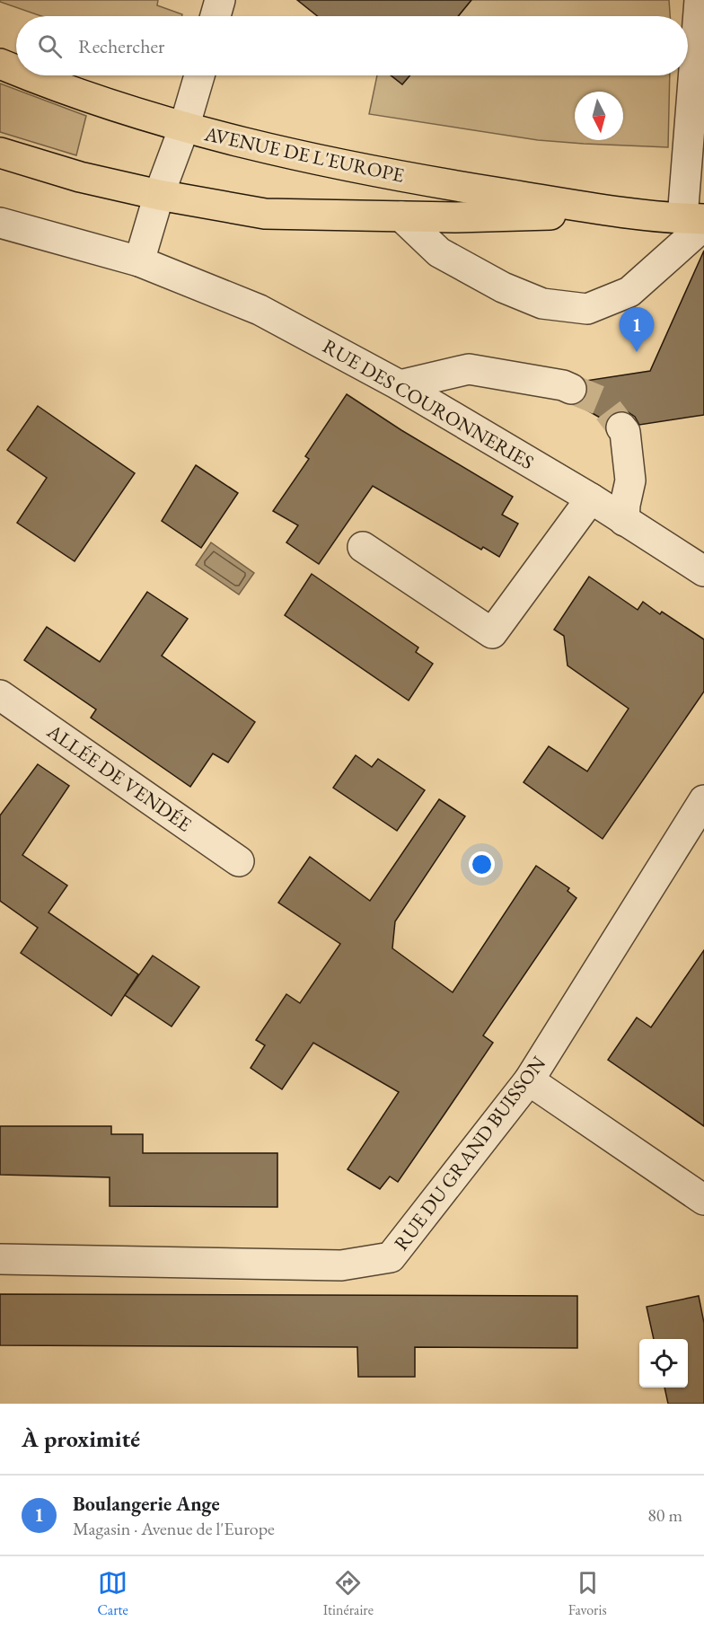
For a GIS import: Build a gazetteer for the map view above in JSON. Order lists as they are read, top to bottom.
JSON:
{
  "streets": {
    "main road": ["AVENUE DE L'EUROPE"],
    "street": ["RUE DES COURONNERIES", "ALLÉE DE VENDÉE", "RUE DU GRAND BUISSON"]
  },
  "north": "bottom",
  "page": {
    "search": "Rechercher",
    "pins": "1",
    "heading": "À proximité",
    "list": [
      {
        "mark": "1",
        "name": "Boulangerie Ange",
        "note": "Magasin · Avenue de l'Europe",
        "value": "80 m"
      }
    ],
    "nav": ["Carte", "Itinéraire", "Favoris"]
  }
}
